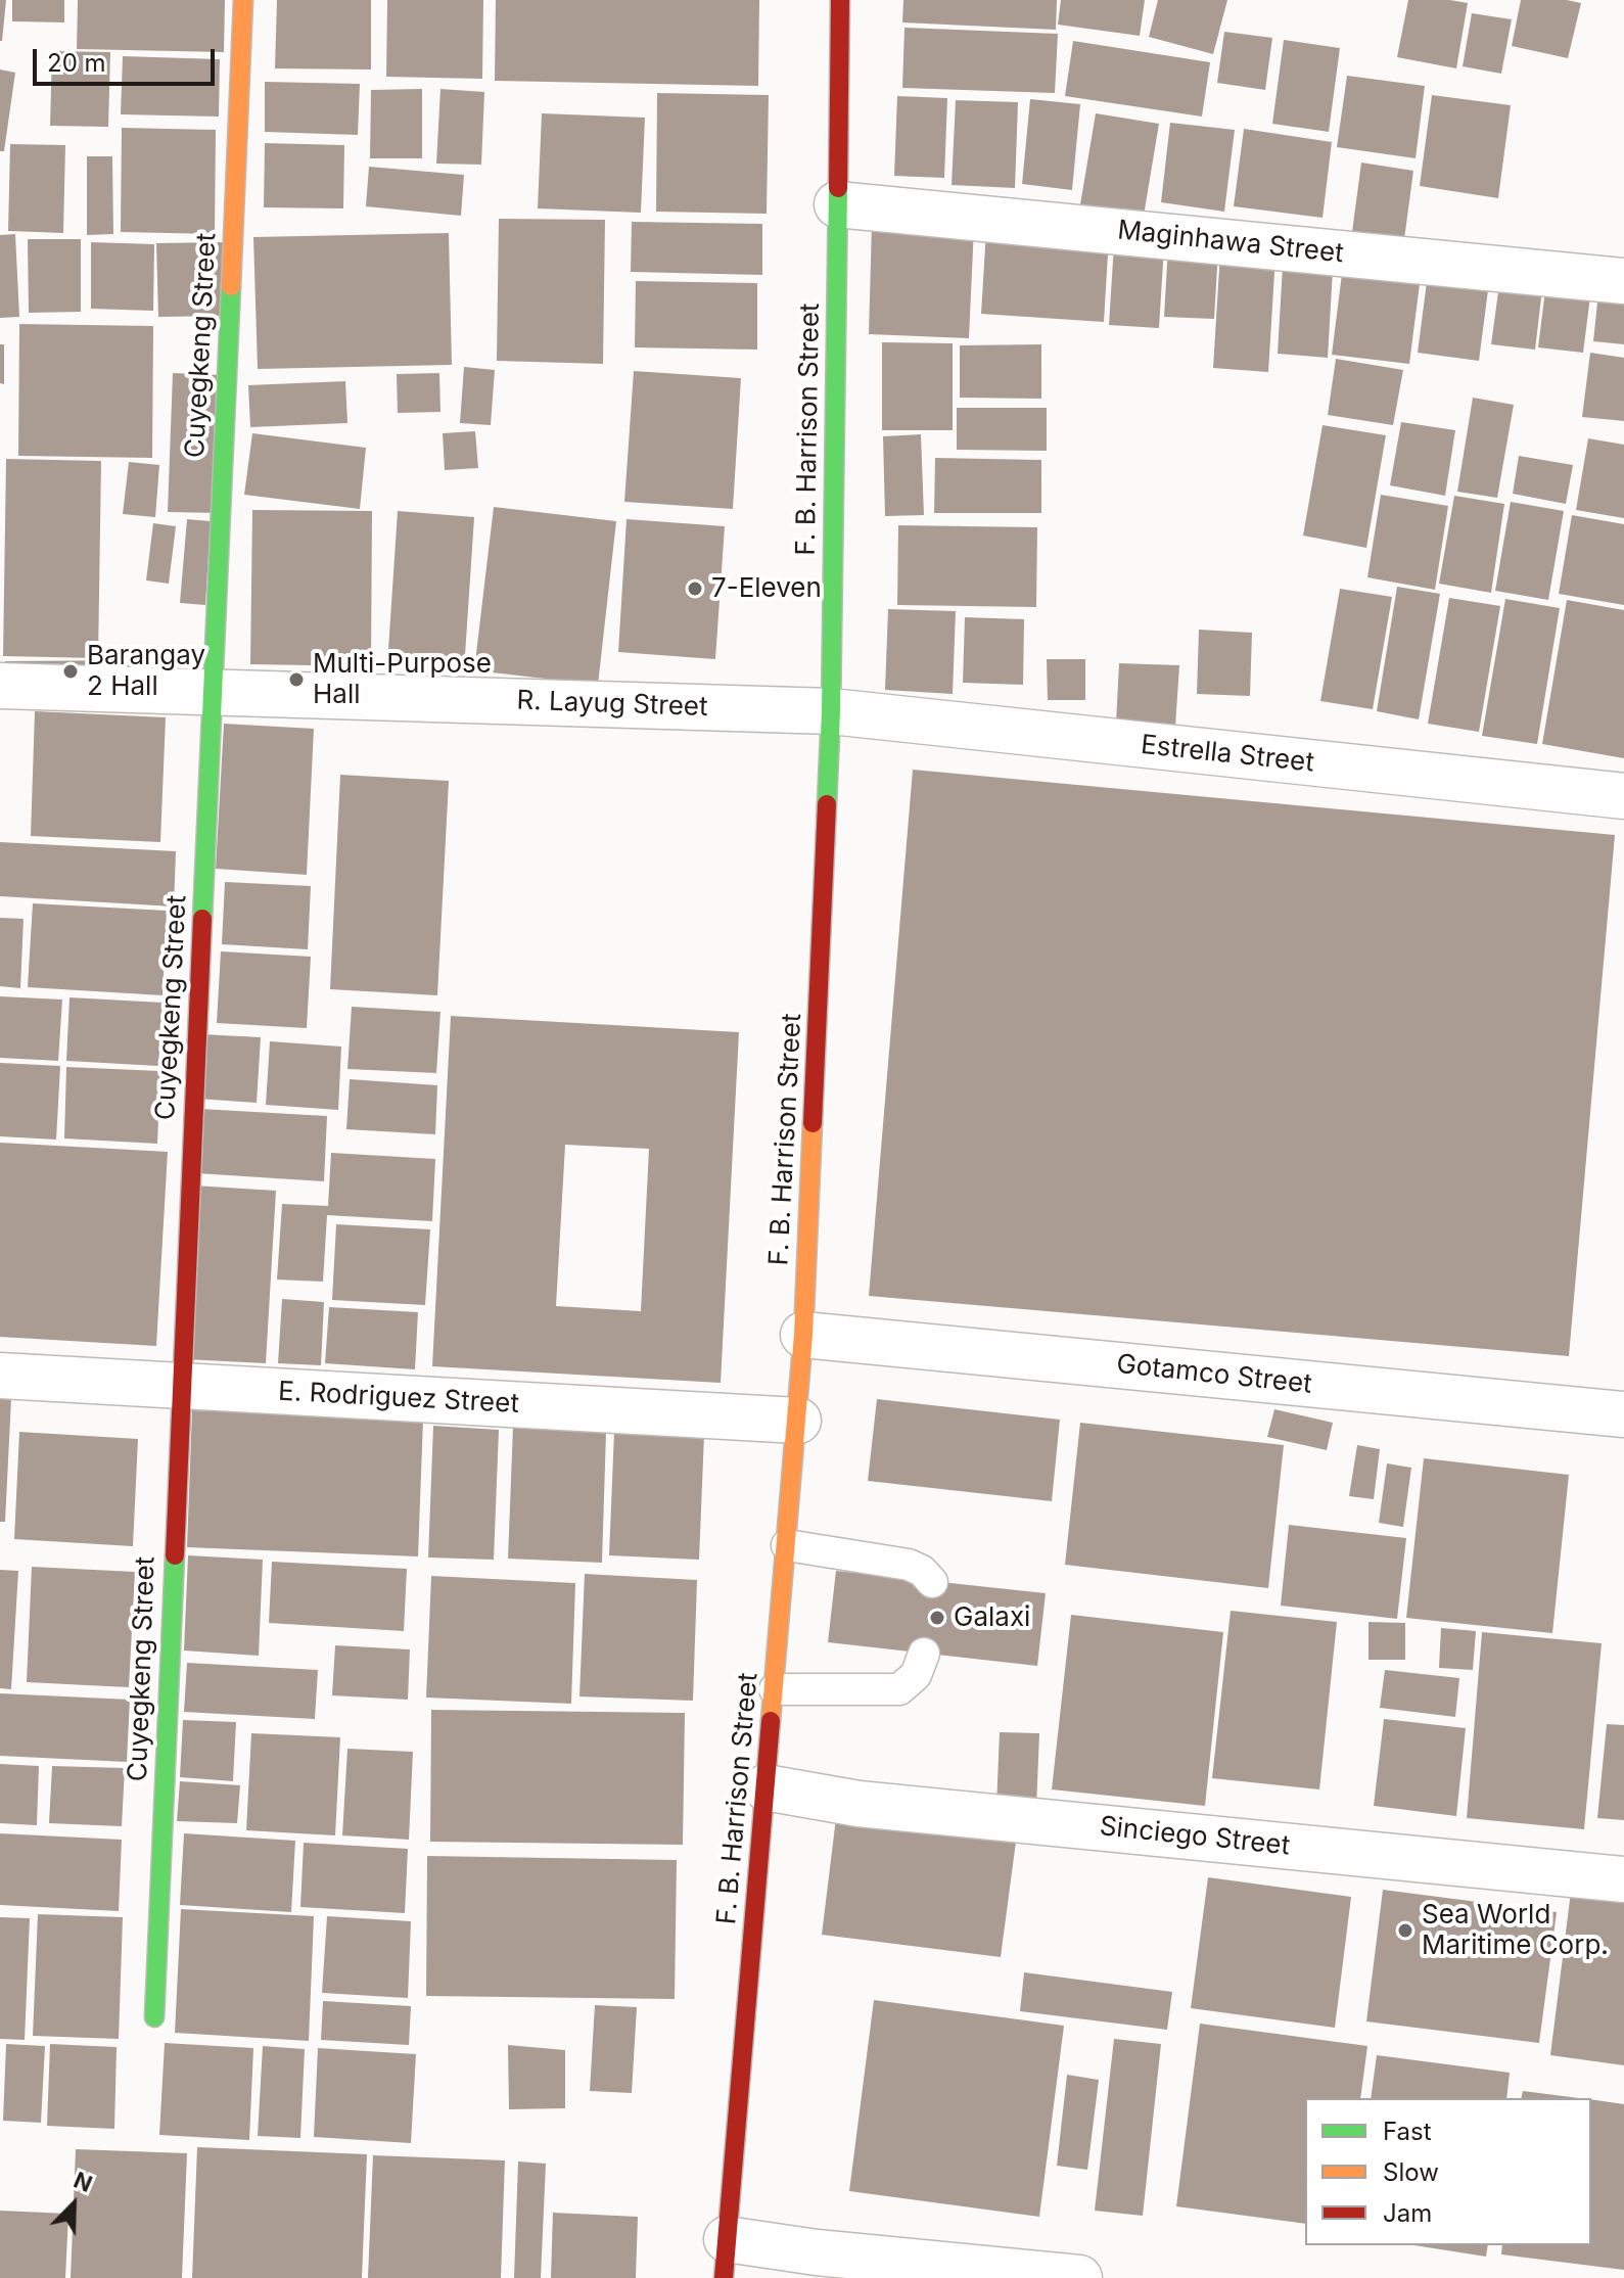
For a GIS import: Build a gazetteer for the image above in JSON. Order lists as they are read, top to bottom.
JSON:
{
  "streets": {
    "main road": ["Cuyegkeng Street", "F. B. Harrison Street"],
    "street": [
      "Maginhawa Street",
      "R. Layug Street",
      "Estrella Street",
      "Gotamco Street",
      "E. Rodriguez Street",
      "Sinciego Street"
    ]
  },
  "crossings": [
    ["Maginhawa Street", "F. B. Harrison Street"],
    ["Cuyegkeng Street", "R. Layug Street"],
    ["Cuyegkeng Street", "E. Rodriguez Street"],
    ["F. B. Harrison Street", "R. Layug Street"],
    ["F. B. Harrison Street", "Estrella Street"],
    ["F. B. Harrison Street", "Gotamco Street"],
    ["F. B. Harrison Street", "E. Rodriguez Street"],
    ["F. B. Harrison Street", "Sinciego Street"],
    ["R. Layug Street", "Estrella Street"]
  ],
  "places": [
    "7-Eleven",
    "Barangay 2 Hall",
    "Multi-Purpose Hall",
    "Galaxi",
    "Sea World Maritime Corp."
  ],
  "legend": ["Fast", "Slow", "Jam"],
  "scale_bar": "20 m",
  "north": "top right"
}
